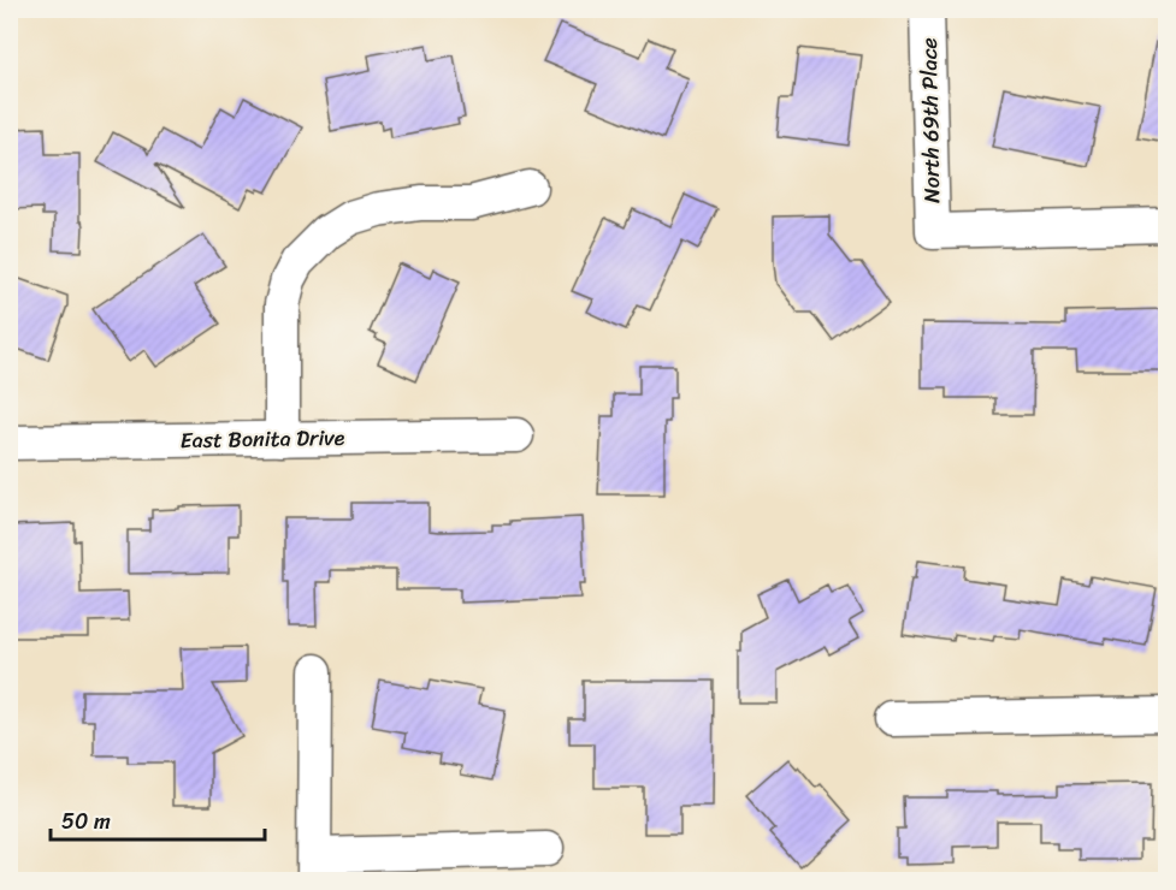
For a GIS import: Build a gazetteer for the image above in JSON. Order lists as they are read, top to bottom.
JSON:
{
  "streets": {
    "street": ["North 69th Place", "East Bonita Drive"]
  },
  "scale_bar": "50 m"
}
